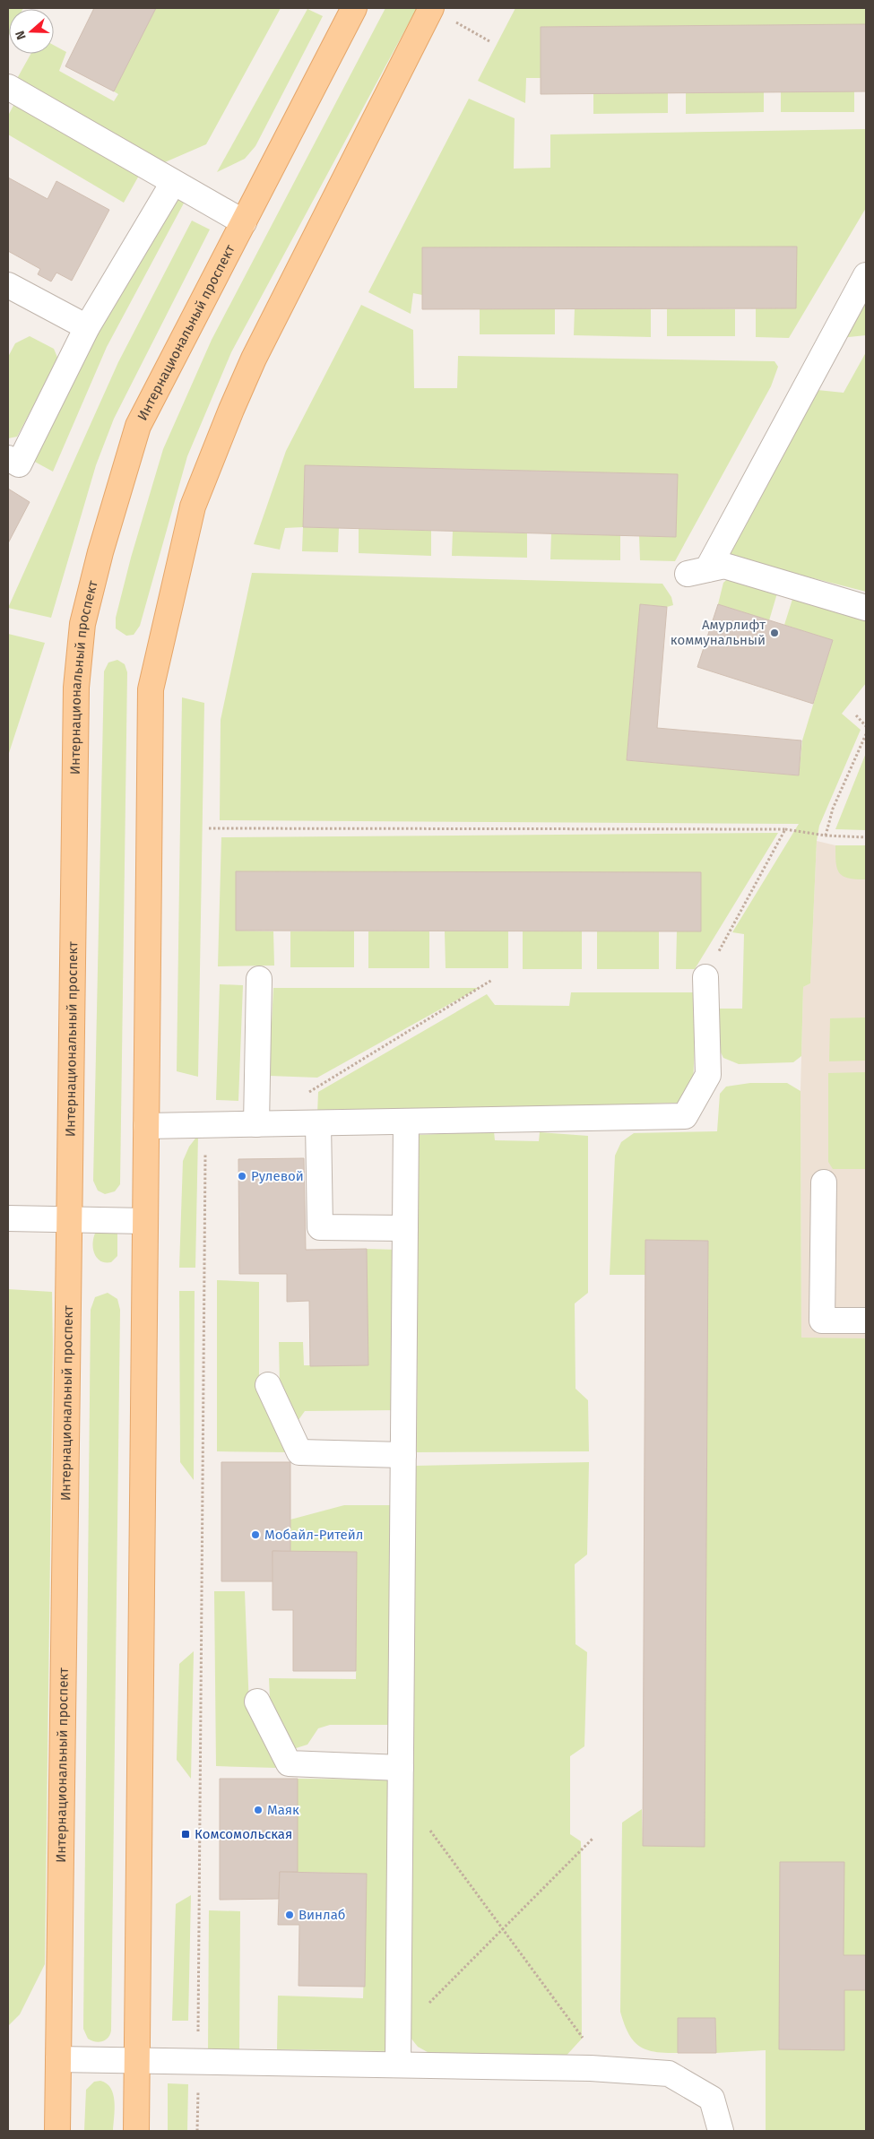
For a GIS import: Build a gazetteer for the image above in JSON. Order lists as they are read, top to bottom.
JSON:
{
  "streets": {
    "main road": ["Интернациональный проспект"]
  },
  "places": {
    "other": [
      "Амурлифт коммунальный",
      "Рулевой",
      "Мобайл-Ритейл",
      "Маяк",
      "Винлаб"
    ],
    "transit": ["Комсомольская"]
  },
  "north": "left"
}
